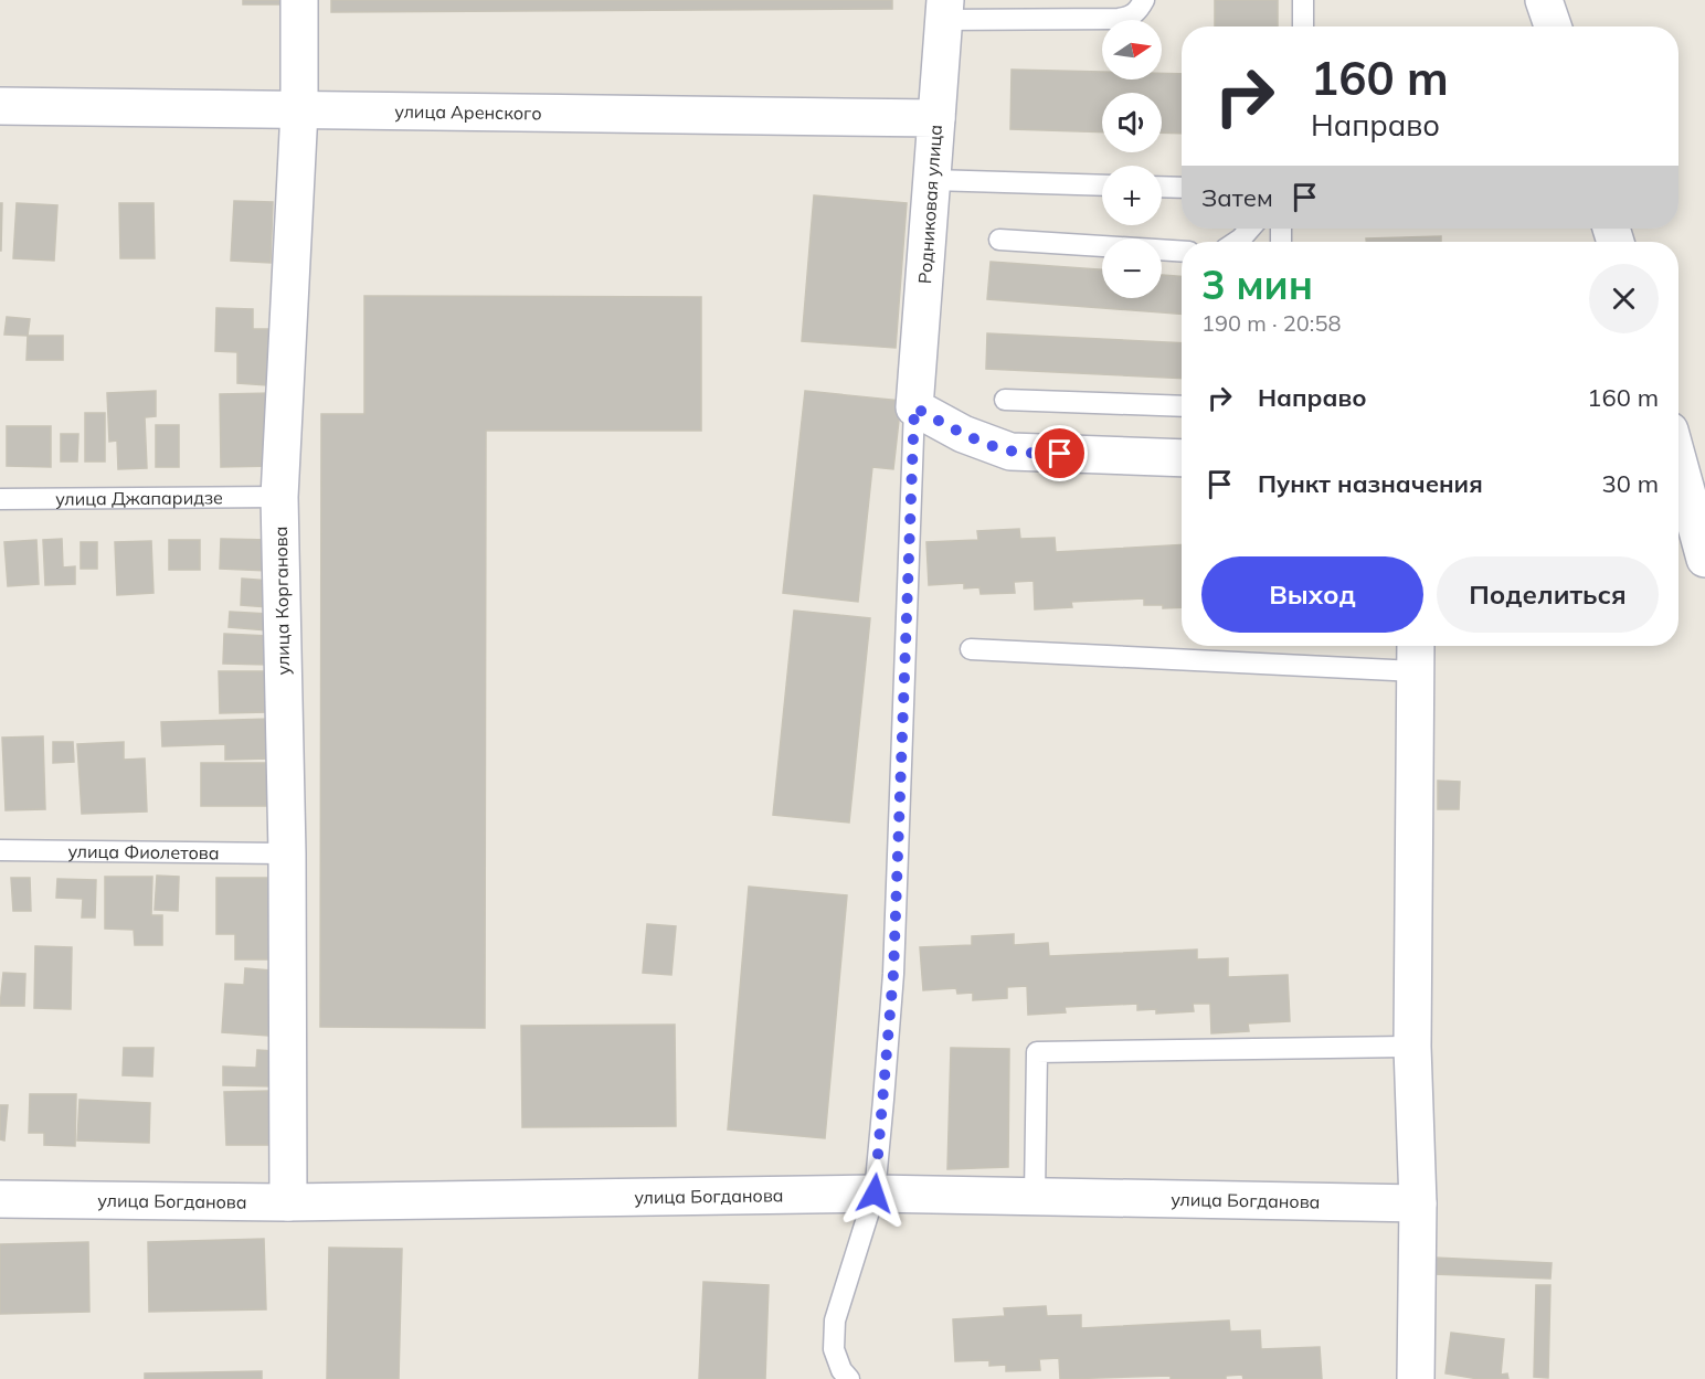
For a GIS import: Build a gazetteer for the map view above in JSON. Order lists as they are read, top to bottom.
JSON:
{
  "streets": {
    "street": [
      "улица Аренского",
      "Родниковая улица",
      "улица Корганова",
      "улица Богданова"
    ],
    "lane": ["улица Джапаридзе", "улица Фиолетова"]
  },
  "crossings": [
    ["улица Аренского", "Родниковая улица"],
    ["улица Аренского", "улица Корганова"],
    ["улица Джапаридзе", "улица Корганова"],
    ["улица Корганова", "улица Фиолетова"],
    ["улица Корганова", "улица Богданова"]
  ],
  "north": "right",
  "page": {
    "map_buttons": ["+", "−"],
    "turn": ["160 m", "Направо"],
    "then": "Затем",
    "heading": ["3 мин", "190 m · 20:58"],
    "list": [
      {
        "name": "Направо",
        "value": "160 m"
      },
      {
        "name": "Пункт назначения",
        "value": "30 m"
      }
    ],
    "buttons": ["Выход", "Поделиться"]
  }
}
